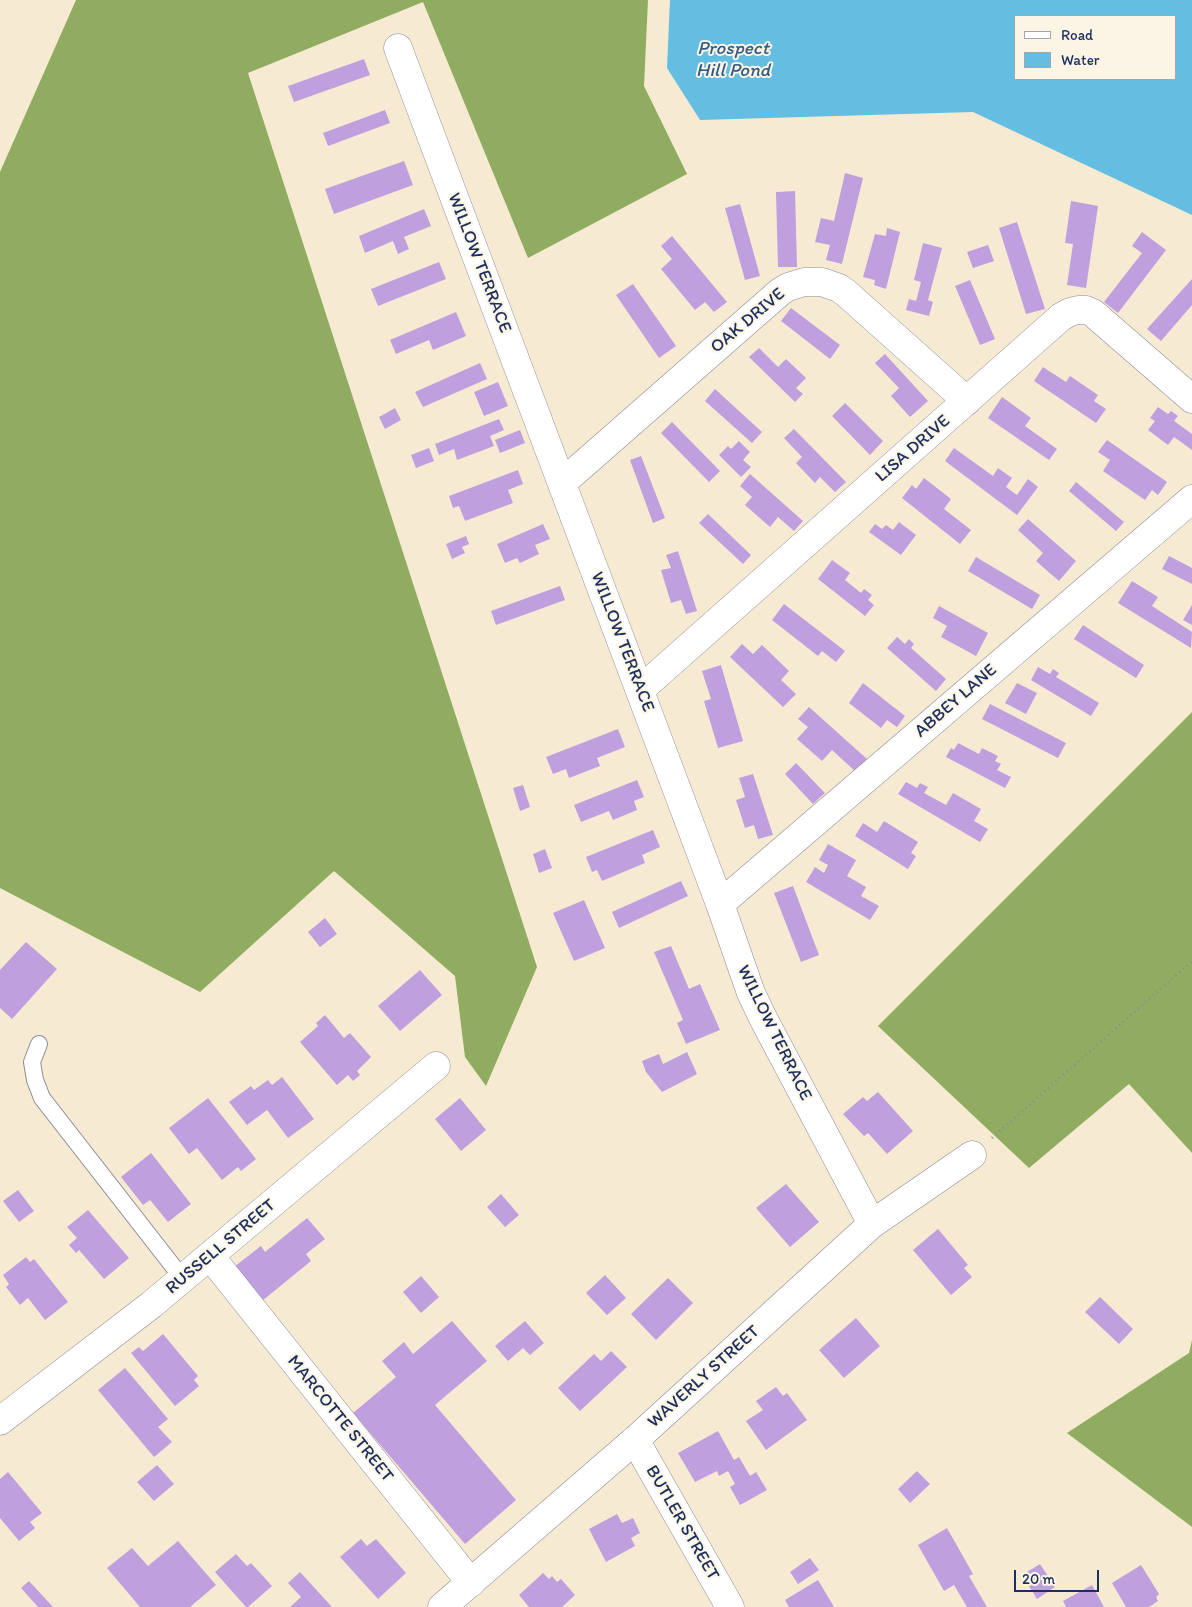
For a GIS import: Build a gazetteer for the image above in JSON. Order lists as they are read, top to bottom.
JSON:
{
  "streets": {
    "street": [
      "WILLOW TERRACE",
      "OAK DRIVE",
      "LISA DRIVE",
      "ABBEY LANE",
      "RUSSELL STREET",
      "WAVERLY STREET",
      "MARCOTTE STREET",
      "BUTLER STREET"
    ]
  },
  "crossings": [
    ["WILLOW TERRACE", "OAK DRIVE"],
    ["WILLOW TERRACE", "LISA DRIVE"],
    ["WILLOW TERRACE", "ABBEY LANE"],
    ["WILLOW TERRACE", "WAVERLY STREET"],
    ["OAK DRIVE", "LISA DRIVE"],
    ["RUSSELL STREET", "MARCOTTE STREET"],
    ["WAVERLY STREET", "MARCOTTE STREET"],
    ["WAVERLY STREET", "BUTLER STREET"]
  ],
  "water": ["Prospect Hill Pond"],
  "legend": ["Road", "Water"],
  "scale_bar": "20 m"
}
